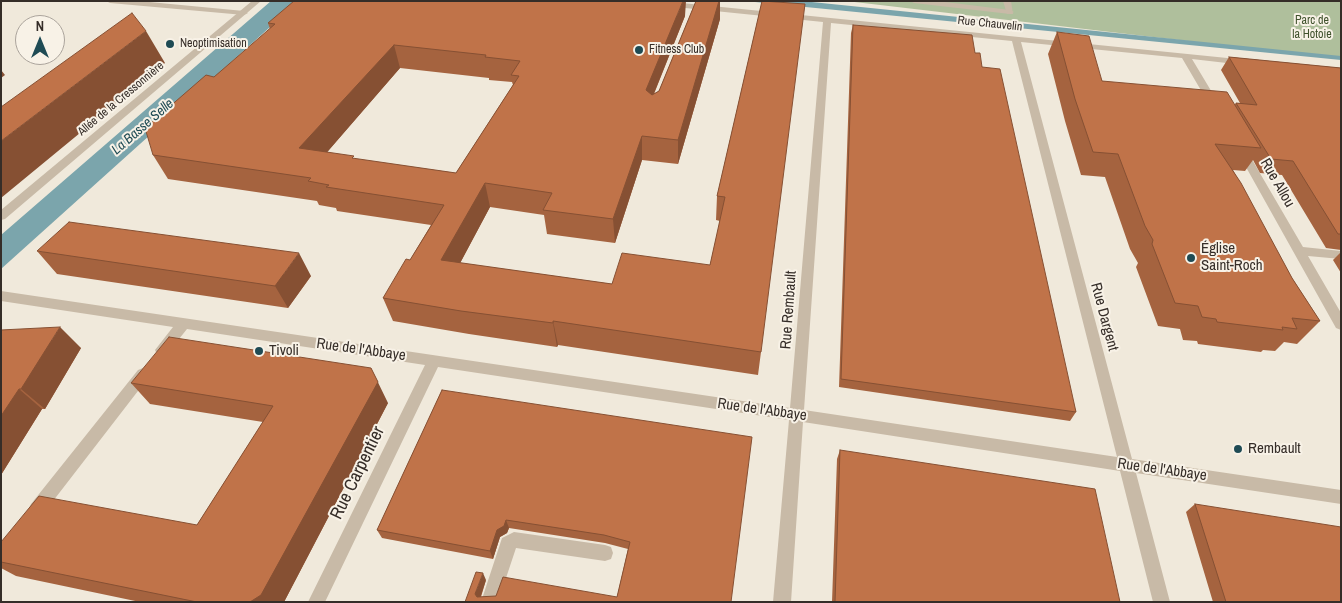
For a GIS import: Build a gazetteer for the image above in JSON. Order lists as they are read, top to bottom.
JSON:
{
  "streets": {
    "street": [
      "Rue Chauvelin",
      "Allée de la Cressonnière",
      "Rue Allou",
      "Rue Rembault",
      "Rue Dargent",
      "Rue de l'Abbaye",
      "Rue Carpentier"
    ]
  },
  "crossings": [
    ["Rue Chauvelin", "Rue Rembault"],
    ["Rue Chauvelin", "Rue Dargent"],
    ["Rue Rembault", "Rue de l'Abbaye"],
    ["Rue Dargent", "Rue de l'Abbaye"],
    ["Rue de l'Abbaye", "Rue Carpentier"]
  ],
  "water": ["La Basse Selle"],
  "parks": ["Parc de la Hotoie"],
  "places": [
    "Neoptimisation",
    "Fitness Club",
    "Église Saint-Roch",
    "Tivoli",
    "Rembault"
  ],
  "north": "top"
}
